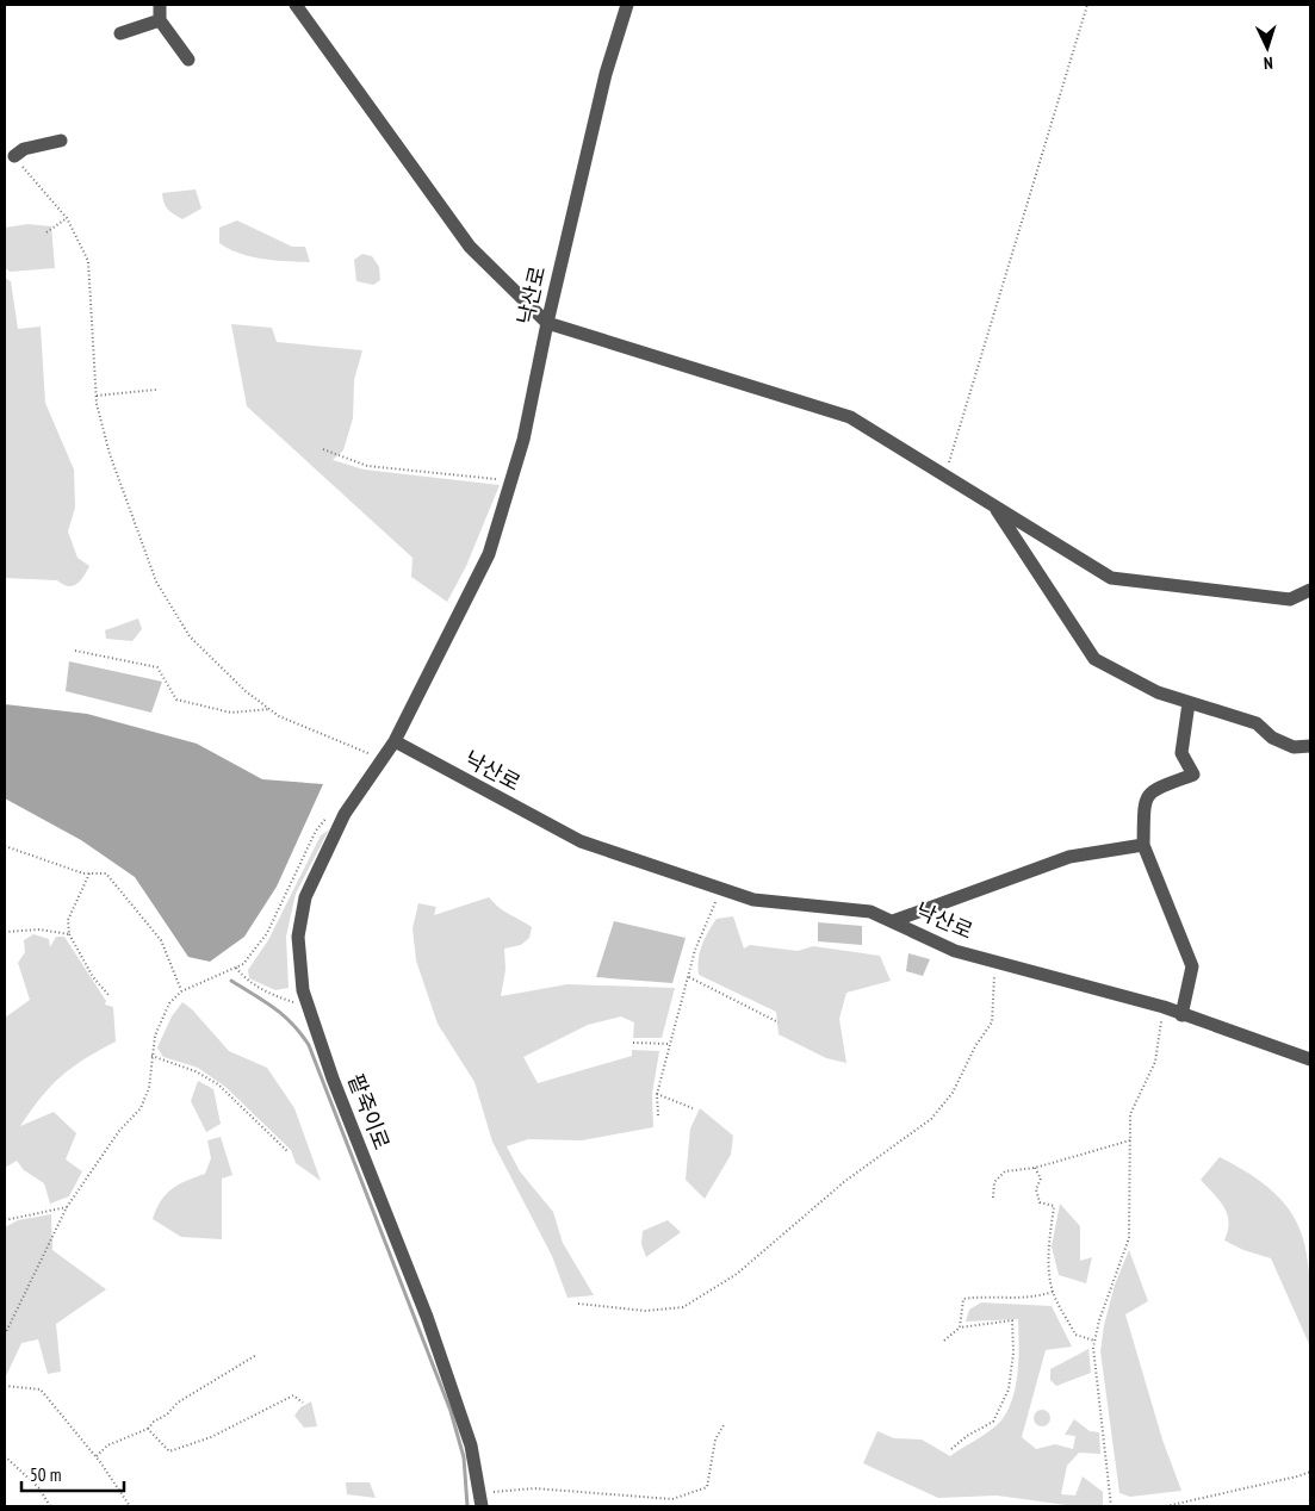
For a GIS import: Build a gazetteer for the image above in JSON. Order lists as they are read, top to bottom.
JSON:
{
  "streets": {
    "street": ["낙산로", "팥죽이로"]
  },
  "crossings": [
    ["낙산로", "팥죽이로"]
  ],
  "scale_bar": "50 m",
  "north": "bottom"
}
